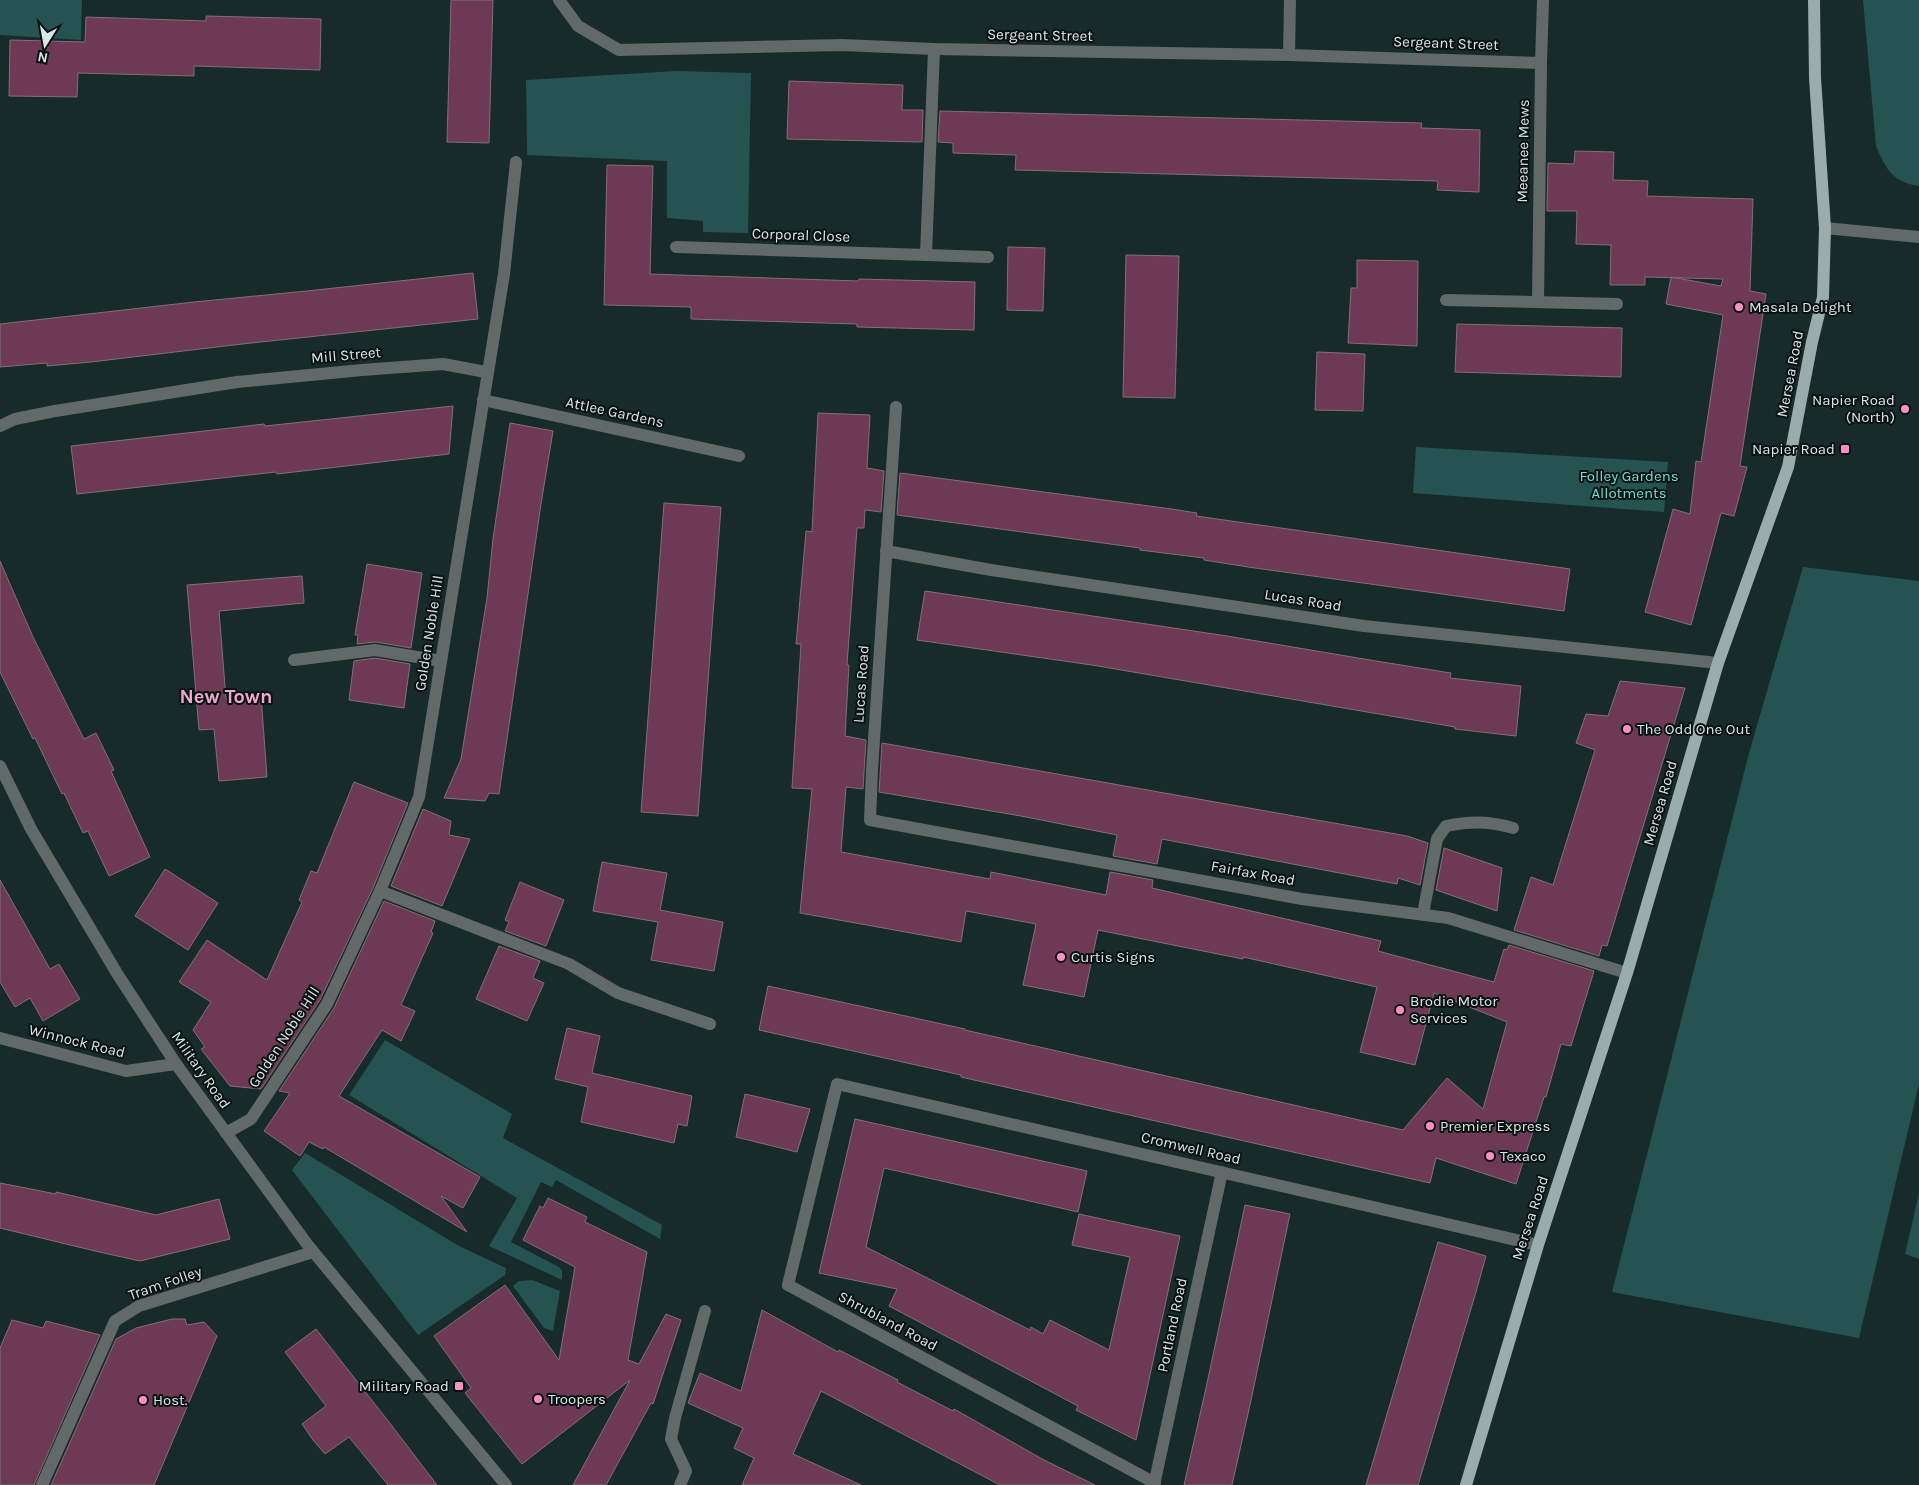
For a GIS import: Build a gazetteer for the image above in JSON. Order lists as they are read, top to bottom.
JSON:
{
  "streets": {
    "main road": ["Mersea Road"],
    "street": [
      "Sergeant Street",
      "Meeanee Mews",
      "Corporal Close",
      "Mill Street",
      "Attlee Gardens",
      "Lucas Road",
      "Golden Noble Hill",
      "Fairfax Road",
      "Winnock Road",
      "Military Road",
      "Cromwell Road",
      "Tram Folley",
      "Shrubland Road",
      "Portland Road"
    ]
  },
  "crossings": [
    ["Sergeant Street", "Meeanee Mews"],
    ["Mill Street", "Golden Noble Hill"],
    ["Mersea Road", "Lucas Road"],
    ["Mersea Road", "Fairfax Road"],
    ["Mersea Road", "Cromwell Road"],
    ["Attlee Gardens", "Golden Noble Hill"],
    ["Lucas Road", "Fairfax Road"],
    ["Golden Noble Hill", "Military Road"],
    ["Winnock Road", "Military Road"],
    ["Military Road", "Tram Folley"],
    ["Cromwell Road", "Shrubland Road"],
    ["Cromwell Road", "Portland Road"],
    ["Shrubland Road", "Portland Road"]
  ],
  "districts": ["New Town"],
  "parks": ["Folley Gardens Allotments"],
  "places": {
    "other": [
      "Masala Delight",
      "Napier Road (North)",
      "The Odd One Out",
      "Curtis Signs",
      "Brodie Motor Services",
      "Premier Express",
      "Texaco",
      "Troopers",
      "Host."
    ],
    "transit": ["Napier Road", "Military Road"]
  },
  "north": "bottom"
}
